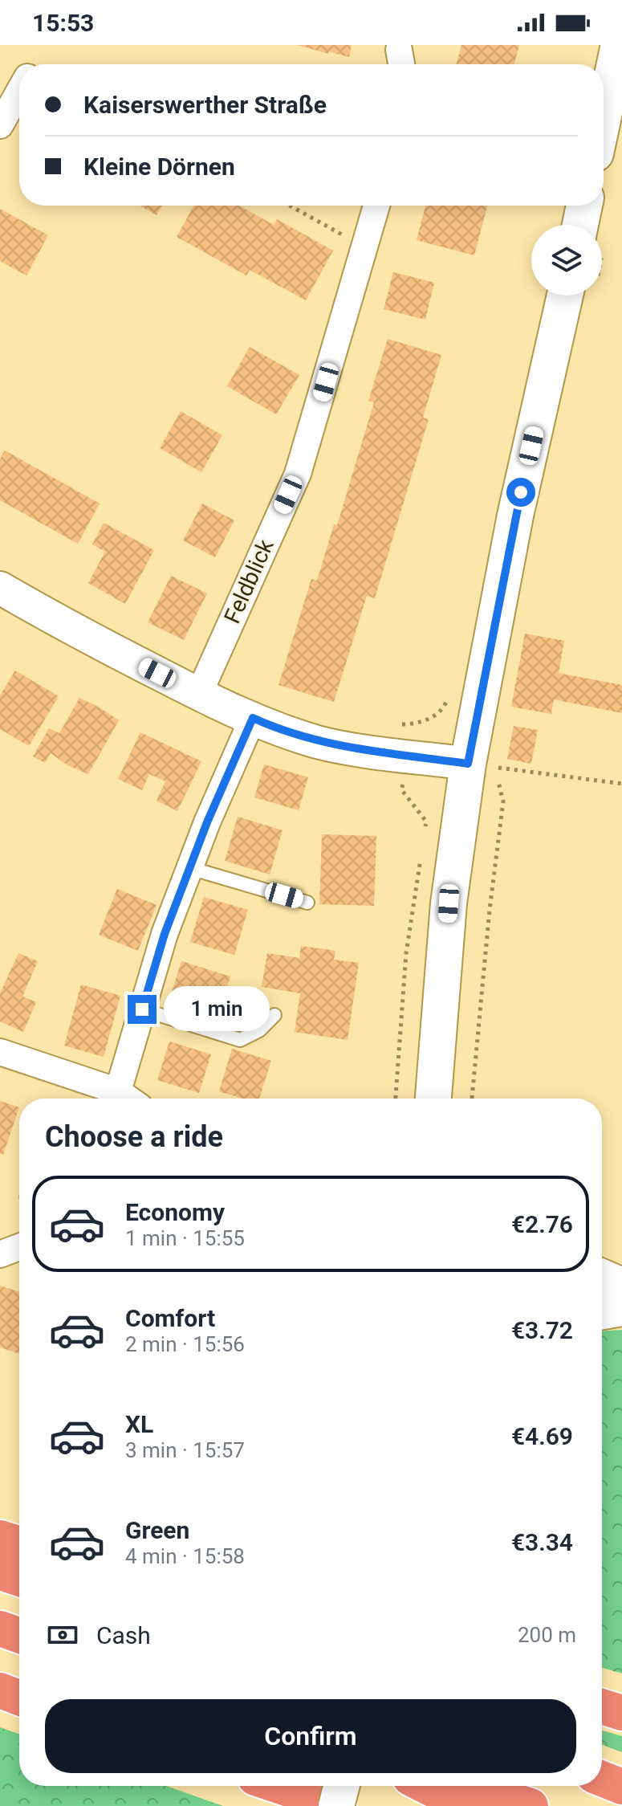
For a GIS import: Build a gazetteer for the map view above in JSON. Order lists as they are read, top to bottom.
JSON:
{
  "streets": {
    "street": ["Feldblick"]
  },
  "page": {
    "status": "15:53",
    "banner": ["Kaiserswerther Straße", "Kleine Dörnen"],
    "bubble": "1 min",
    "heading": "Choose a ride",
    "list": [
      {
        "name": "Economy",
        "note": "1 min · 15:55",
        "value": "€2.76"
      },
      {
        "name": "Comfort",
        "note": "2 min · 15:56",
        "value": "€3.72"
      },
      {
        "name": "XL",
        "note": "3 min · 15:57",
        "value": "€4.69"
      },
      {
        "name": "Green",
        "note": "4 min · 15:58",
        "value": "€3.34"
      }
    ],
    "pay": ["Cash", "200 m"],
    "buttons": "Confirm"
  }
}
